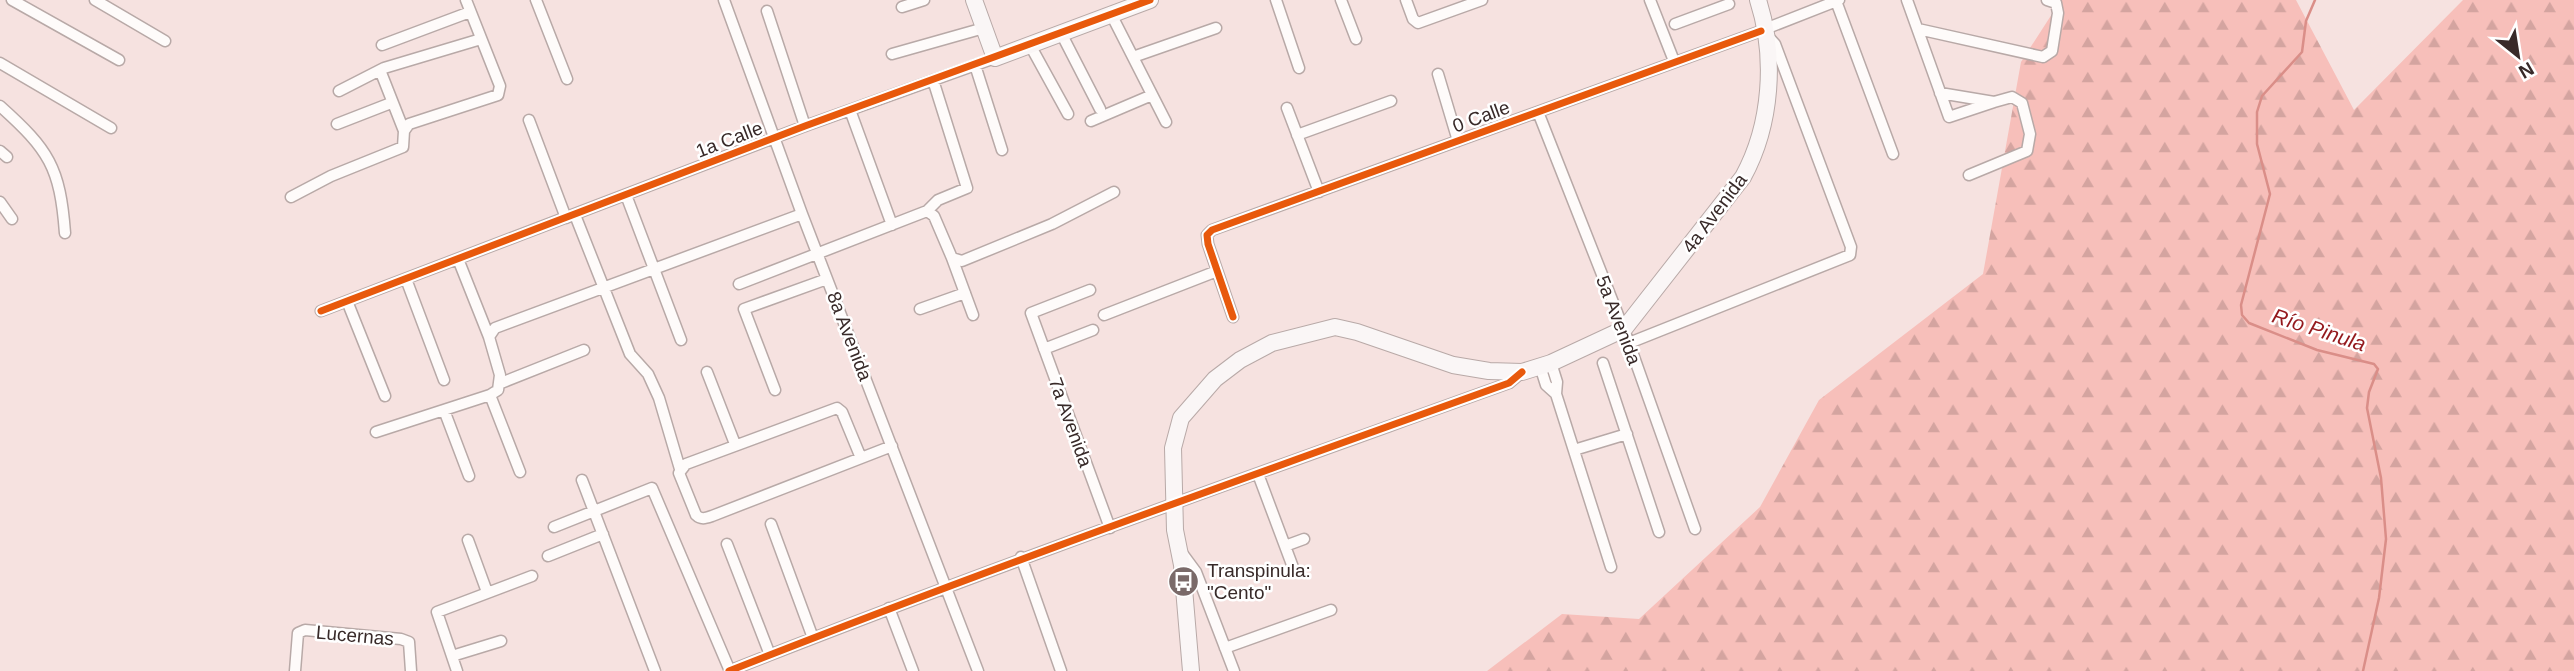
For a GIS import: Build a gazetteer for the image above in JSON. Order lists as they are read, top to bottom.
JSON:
{
  "streets": {
    "main road": ["1a Calle", "4a Avenida"],
    "street": [
      "0 Calle",
      "5a Avenida",
      "8a Avenida",
      "7a Avenida",
      "Lucernas"
    ]
  },
  "crossings": [
    ["0 Calle", "4a Avenida"],
    ["0 Calle", "5a Avenida"],
    ["1a Calle", "8a Avenida"],
    ["4a Avenida", "5a Avenida"]
  ],
  "water": ["Río Pinula"],
  "places": {
    "bus stop": ["Transpinula: \"Cento\""]
  },
  "north": "bottom right"
}
